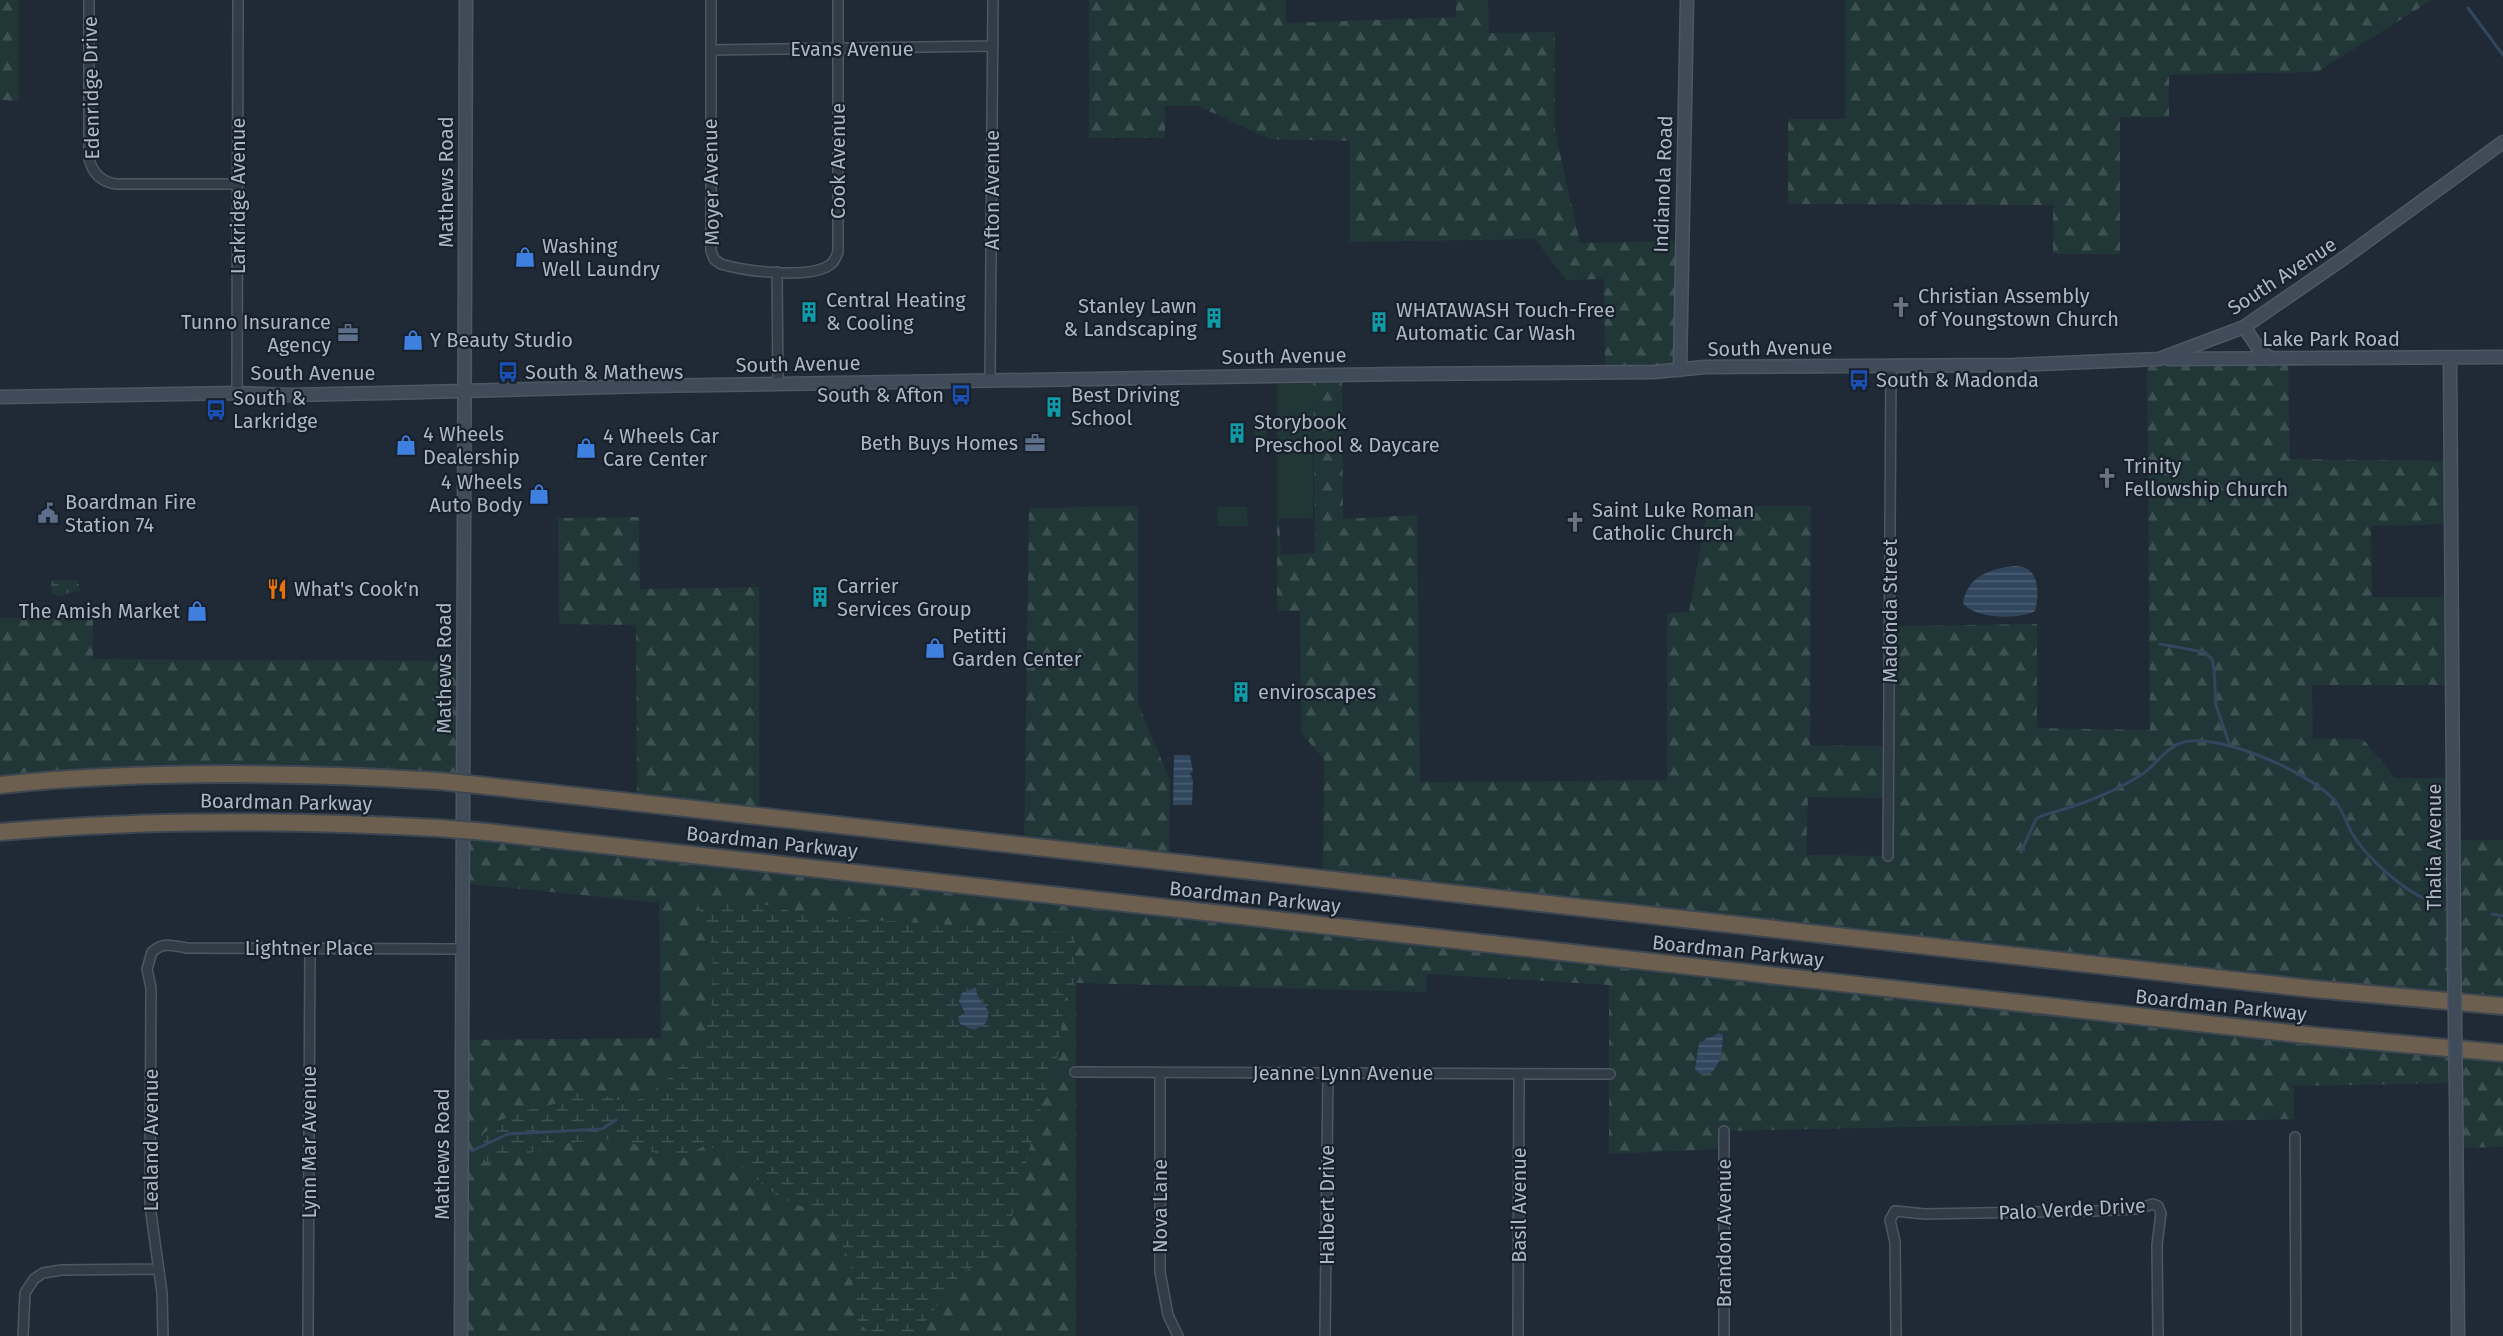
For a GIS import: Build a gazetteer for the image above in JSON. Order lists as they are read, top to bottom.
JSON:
{
  "streets": {
    "highway": ["Boardman Parkway"],
    "street": [
      "Evans Avenue",
      "Edenridge Drive",
      "Cook Avenue",
      "Mathews Road",
      "Moyer Avenue",
      "Indianola Road",
      "Afton Avenue",
      "Larkridge Avenue",
      "South Avenue",
      "Lake Park Road",
      "Madonda Street",
      "Thalia Avenue",
      "Lightner Place",
      "Jeanne Lynn Avenue",
      "Lealand Avenue",
      "Lynn Mar Avenue",
      "Halbert Drive",
      "Basil Avenue",
      "Nova Lane",
      "Palo Verde Drive",
      "Brandon Avenue"
    ]
  },
  "crossings": [
    ["Evans Avenue", "Cook Avenue"],
    ["Evans Avenue", "Moyer Avenue"],
    ["Evans Avenue", "Afton Avenue"],
    ["Edenridge Drive", "Larkridge Avenue"],
    ["Cook Avenue", "Moyer Avenue"],
    ["Mathews Road", "South Avenue"],
    ["Mathews Road", "Lightner Place"],
    ["Indianola Road", "South Avenue"],
    ["Afton Avenue", "South Avenue"],
    ["Larkridge Avenue", "South Avenue"],
    ["South Avenue", "Lake Park Road"],
    ["South Avenue", "Madonda Street"],
    ["Lake Park Road", "Thalia Avenue"],
    ["Lightner Place", "Lealand Avenue"],
    ["Lightner Place", "Lynn Mar Avenue"],
    ["Jeanne Lynn Avenue", "Halbert Drive"],
    ["Jeanne Lynn Avenue", "Basil Avenue"],
    ["Jeanne Lynn Avenue", "Nova Lane"]
  ],
  "places": {
    "shop": [
      "Washing Well Laundry",
      "Y Beauty Studio",
      "4 Wheels Dealership",
      "4 Wheels Car Care Center",
      "4 Wheels Auto Body",
      "The Amish Market",
      "Petitti Garden Center"
    ],
    "church": ["Christian Assembly of Youngstown Church", "Trinity Fellowship Church", "Saint Luke Roman Catholic Church"],
    "building": [
      "Central Heating & Cooling",
      "Stanley Lawn & Landscaping",
      "WHATAWASH Touch-Free Automatic Car Wash",
      "Best Driving School",
      "Storybook Preschool & Daycare",
      "Carrier Services Group",
      "enviroscapes"
    ],
    "office": ["Tunno Insurance Agency", "Beth Buys Homes"],
    "bus stop": [
      "South & Mathews",
      "South & Madonda",
      "South & Afton",
      "South & Larkridge"
    ],
    "public building": ["Boardman Fire Station 74"],
    "restaurant": ["What's Cook'n"]
  }
}
